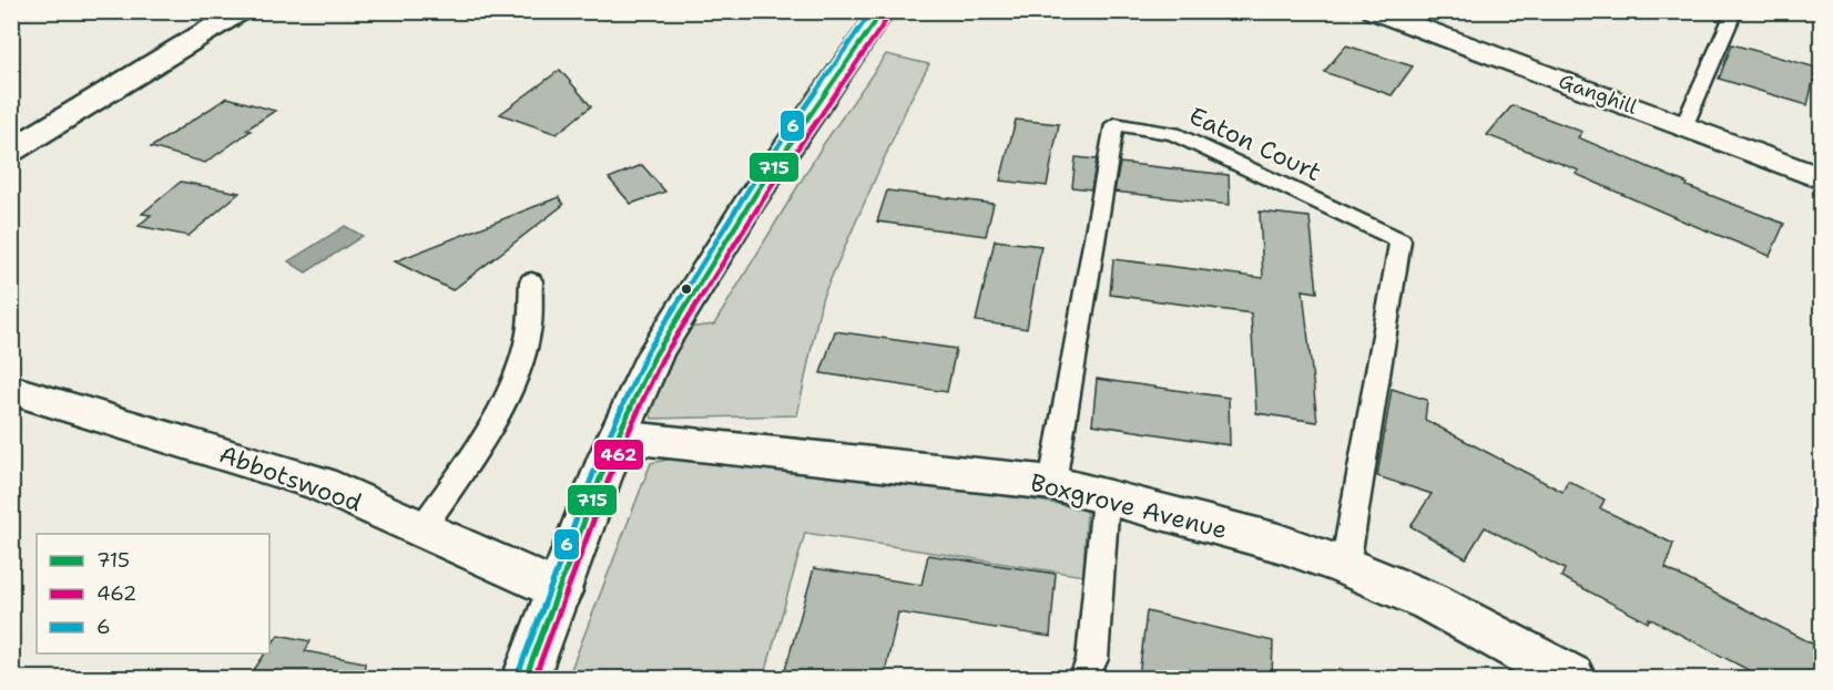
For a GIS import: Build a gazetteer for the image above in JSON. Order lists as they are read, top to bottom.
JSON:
{
  "streets": {
    "street": ["Ganghill", "Abbotswood", "Boxgrove Avenue"],
    "lane": ["Eaton Court"]
  },
  "crossings": [
    ["Eaton Court", "Boxgrove Avenue"]
  ],
  "lines": ["transit line 715", "transit line 6", "transit line 462"],
  "legend": ["715", "462", "6"]
}
